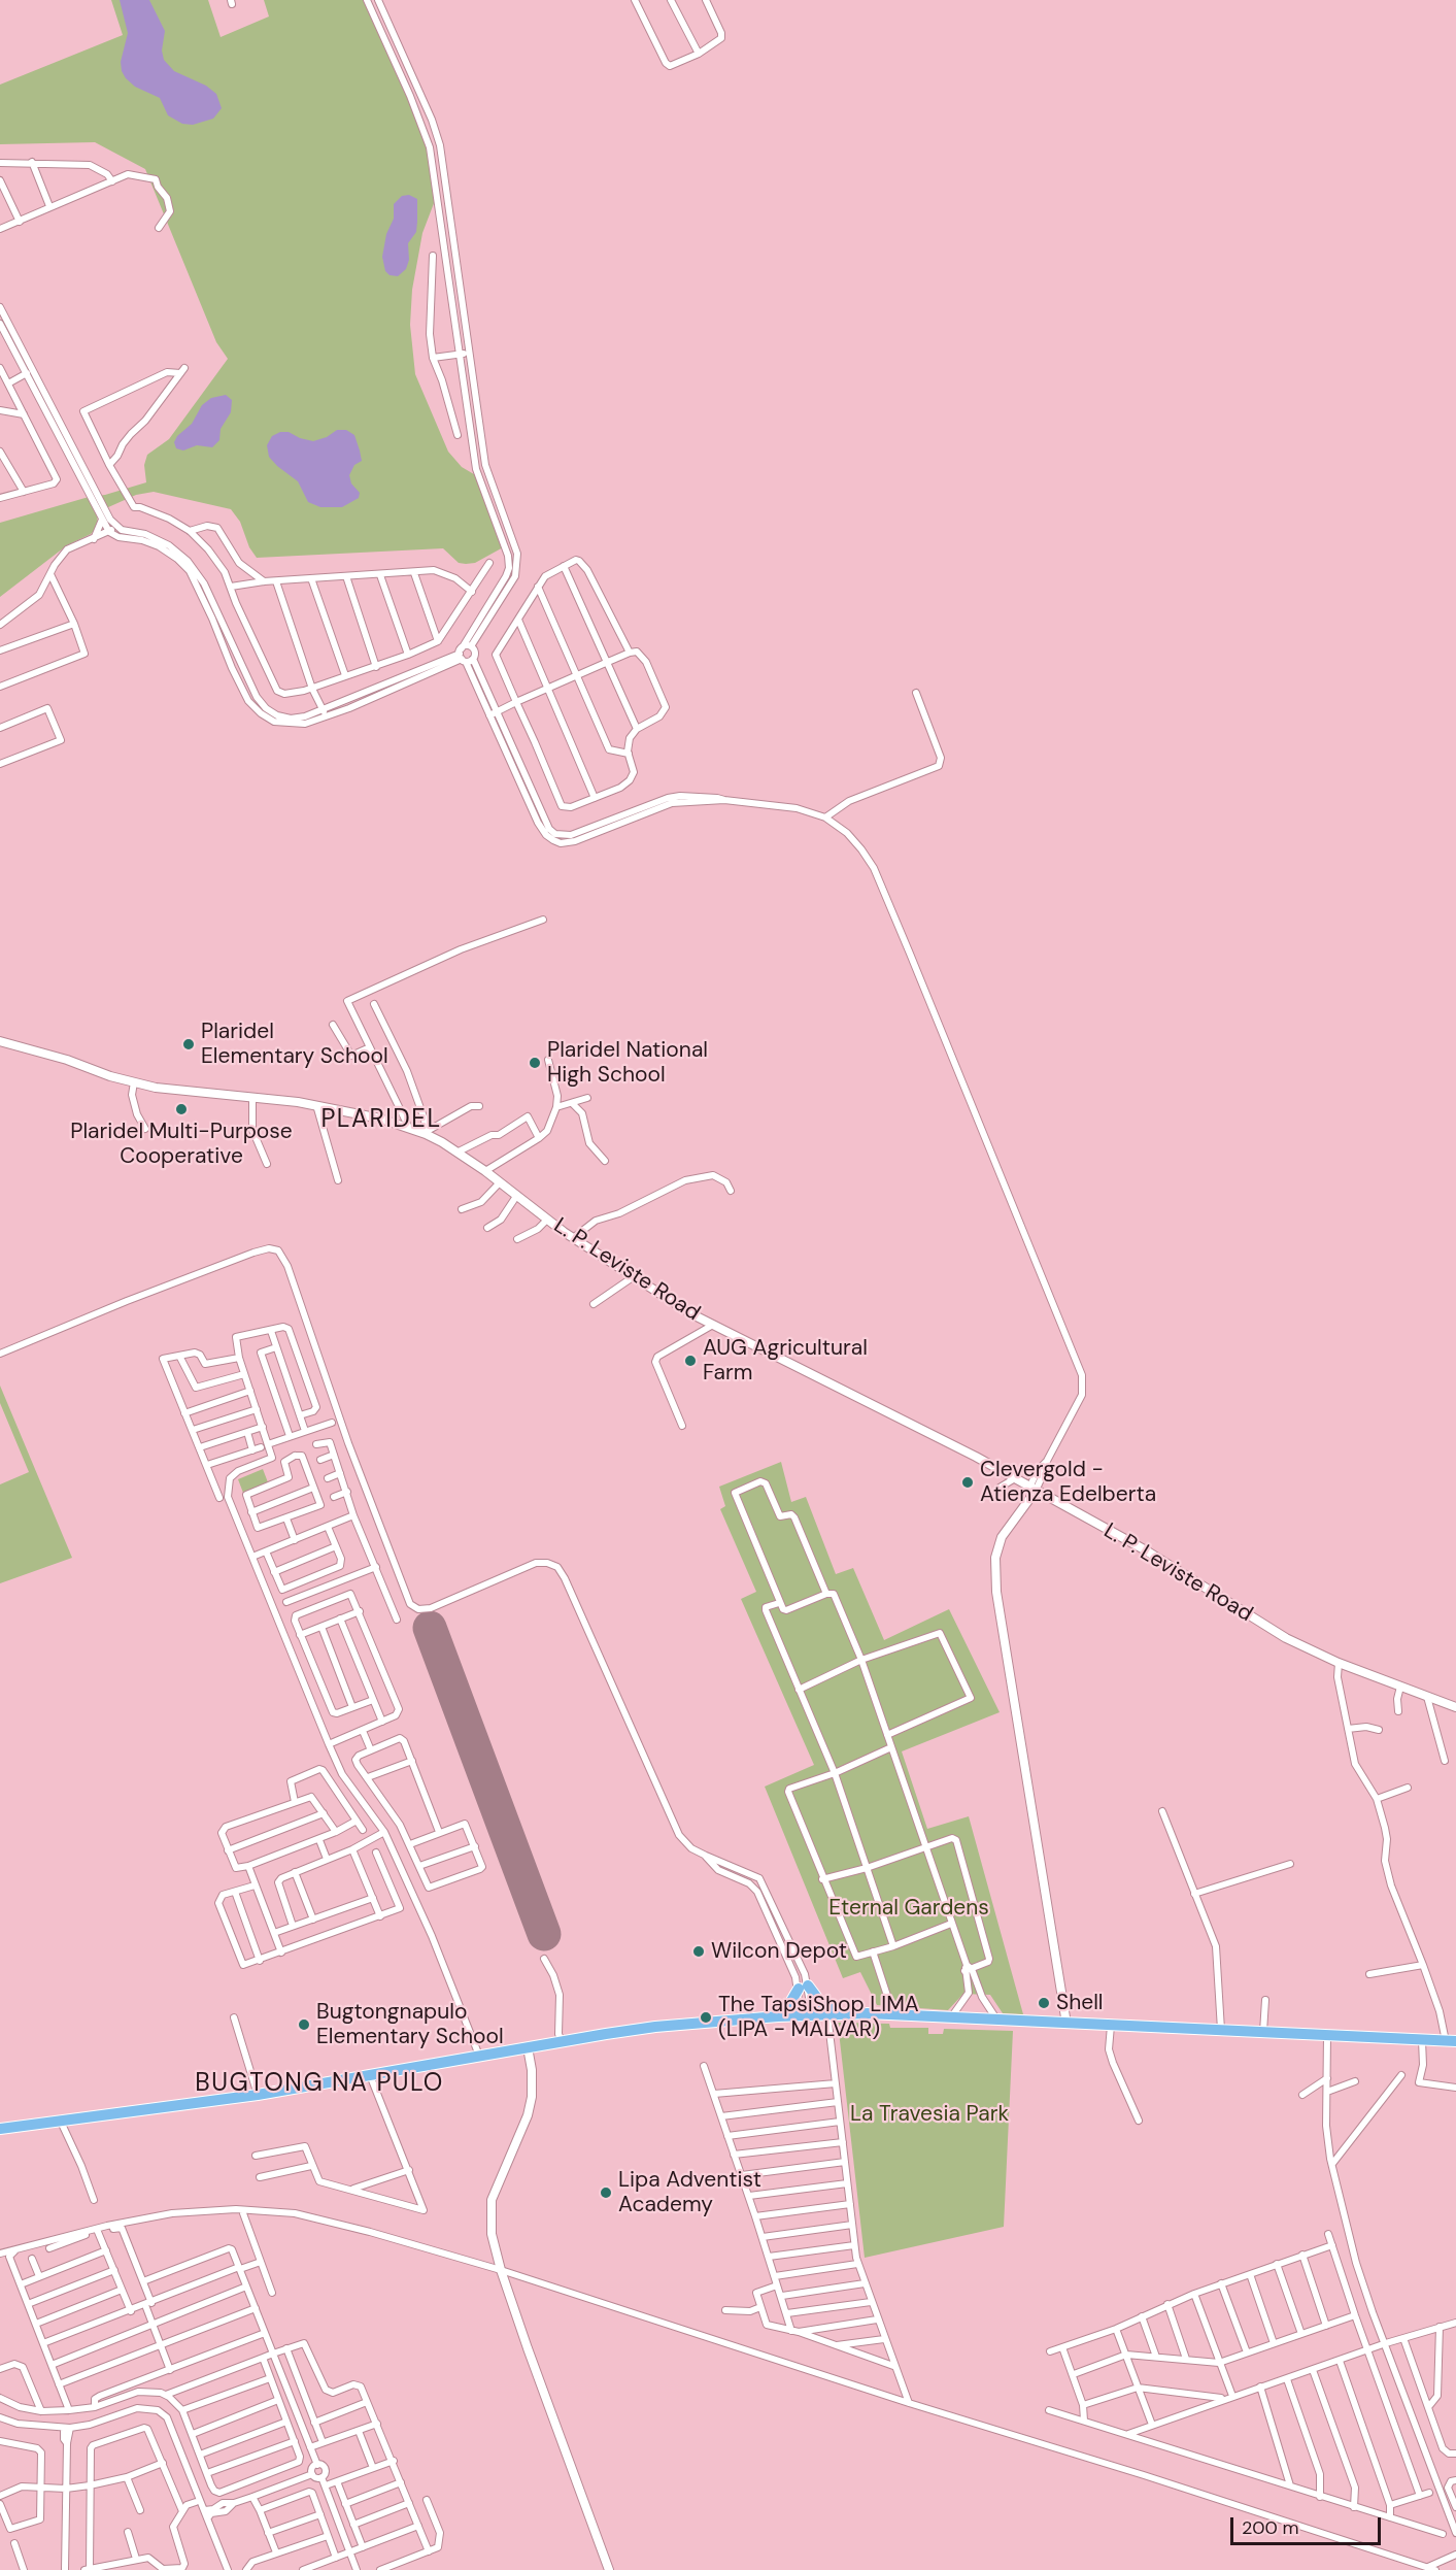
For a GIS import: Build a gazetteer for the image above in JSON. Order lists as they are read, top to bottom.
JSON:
{
  "streets": {
    "main road": ["L. P. Leviste Road"]
  },
  "districts": ["PLARIDEL", "BUGTONG NA PULO"],
  "parks": ["Eternal Gardens", "La Travesia Park"],
  "places": [
    "Plaridel Elementary School",
    "Plaridel National High School",
    "Plaridel Multi-Purpose Cooperative",
    "AUG Agricultural Farm",
    "Clevergold - Atienza Edelberta",
    "Wilcon Depot",
    "Shell",
    "The TapsiShop LIMA (LIPA - MALVAR)",
    "Bugtongnapulo Elementary School",
    "Lipa Adventist Academy"
  ],
  "scale_bar": "200 m"
}
